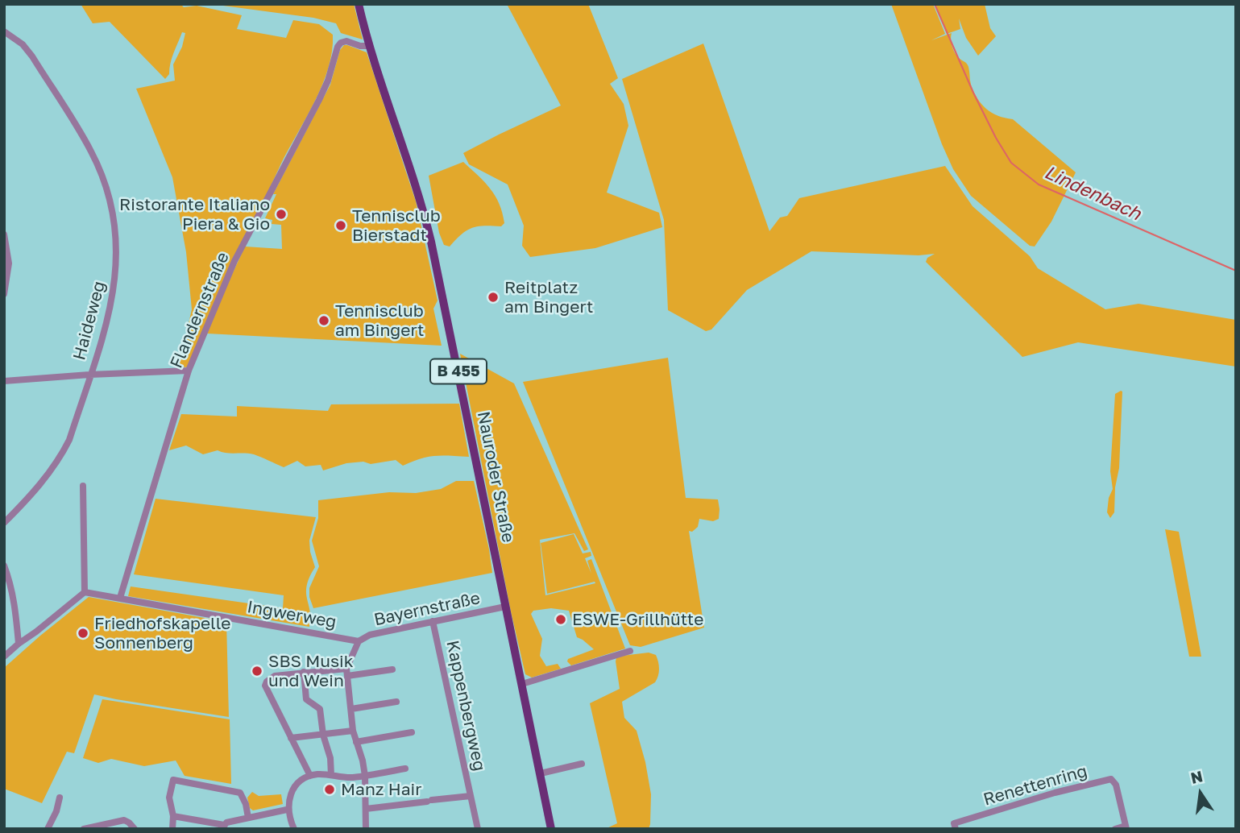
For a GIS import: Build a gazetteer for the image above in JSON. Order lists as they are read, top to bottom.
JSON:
{
  "streets": {
    "main road": ["B 455", "Nauroder Straße"],
    "street": [
      "Flandernstraße",
      "Haideweg",
      "Bayernstraße",
      "Ingwerweg",
      "Kappenbergweg",
      "Renettenring"
    ]
  },
  "crossings": [
    ["Flandernstraße", "Nauroder Straße"],
    ["Flandernstraße", "Ingwerweg"],
    ["Nauroder Straße", "Bayernstraße"],
    ["Bayernstraße", "Ingwerweg"],
    ["Bayernstraße", "Kappenbergweg"]
  ],
  "water": ["Lindenbach"],
  "places": [
    "Ristorante Italiano Piera & Gio",
    "Tennisclub Bierstadt",
    "Reitplatz am Bingert",
    "Tennisclub am Bingert",
    "ESWE-Grillhütte",
    "Friedhofskapelle Sonnenberg",
    "SBS Musik und Wein",
    "Manz Hair"
  ],
  "north": "top"
}
